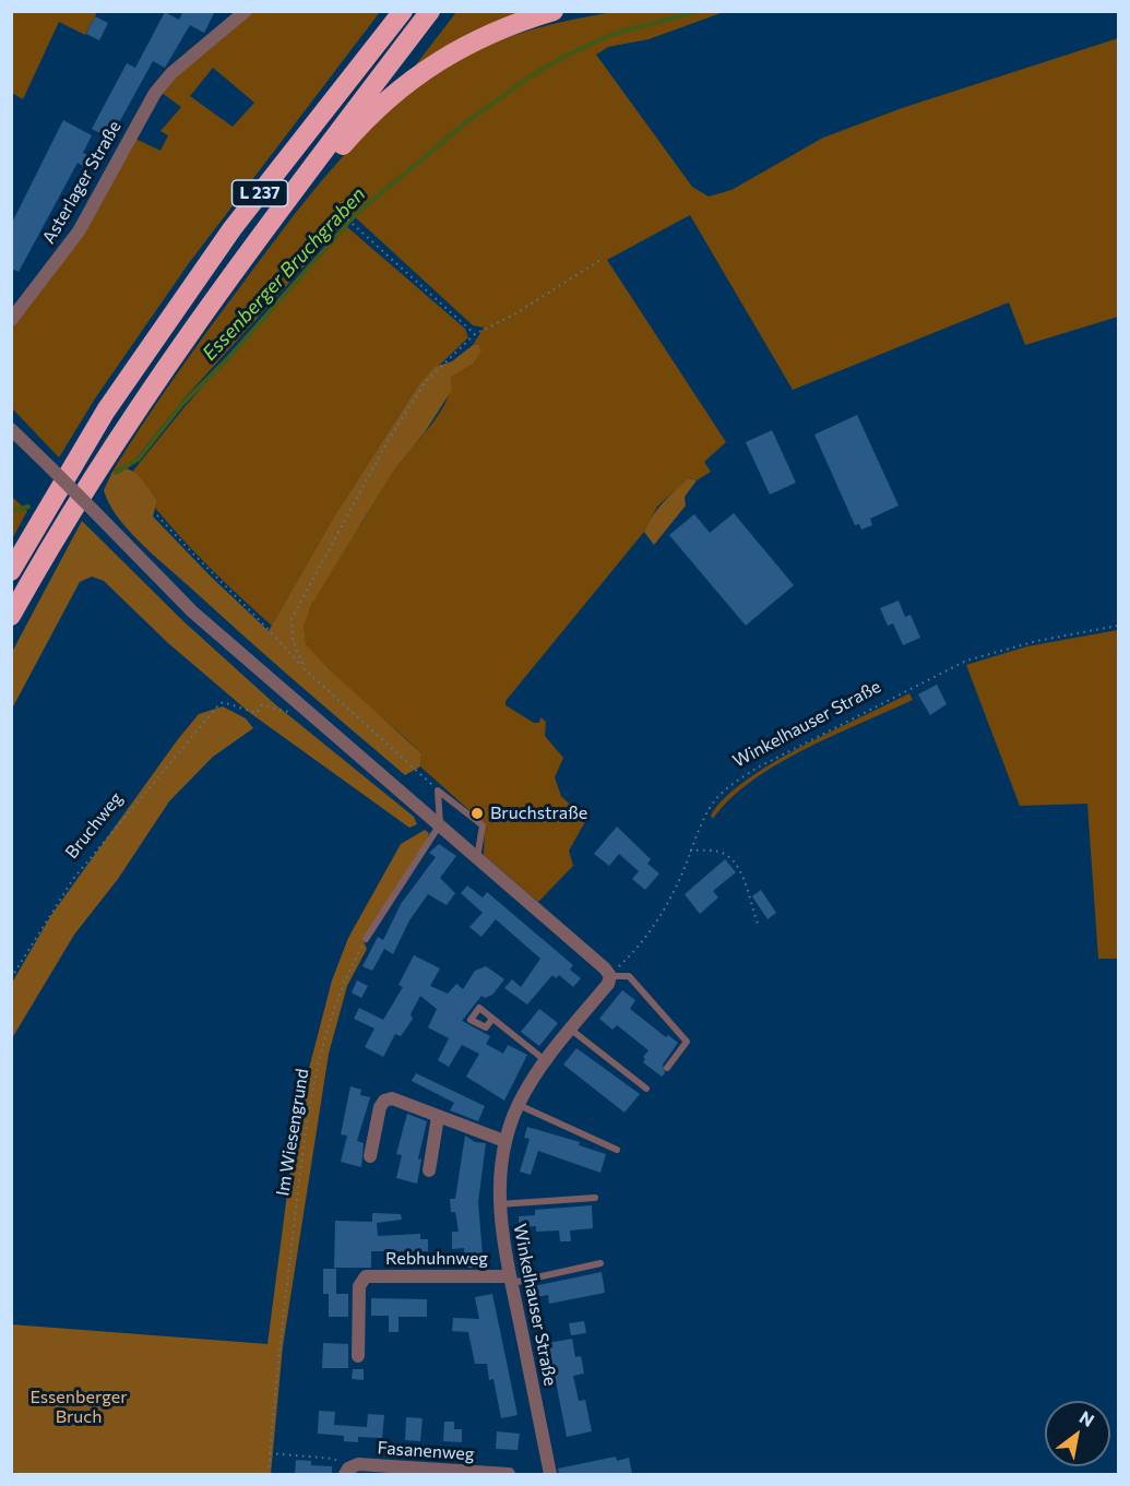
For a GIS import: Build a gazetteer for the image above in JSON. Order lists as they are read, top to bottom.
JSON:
{
  "streets": {
    "highway": ["L 237"],
    "street": [
      "Asterlager Straße",
      "Winkelhauser Straße",
      "Rebhuhnweg",
      "Fasanenweg"
    ],
    "path": ["Bruchweg", "Im Wiesengrund"]
  },
  "crossings": [
    ["Winkelhauser Straße", "Rebhuhnweg"]
  ],
  "water": ["Essenberger Bruchgraben"],
  "parks": ["Essenberger Bruch"],
  "places": ["Bruchstraße"],
  "north": "top right"
}
